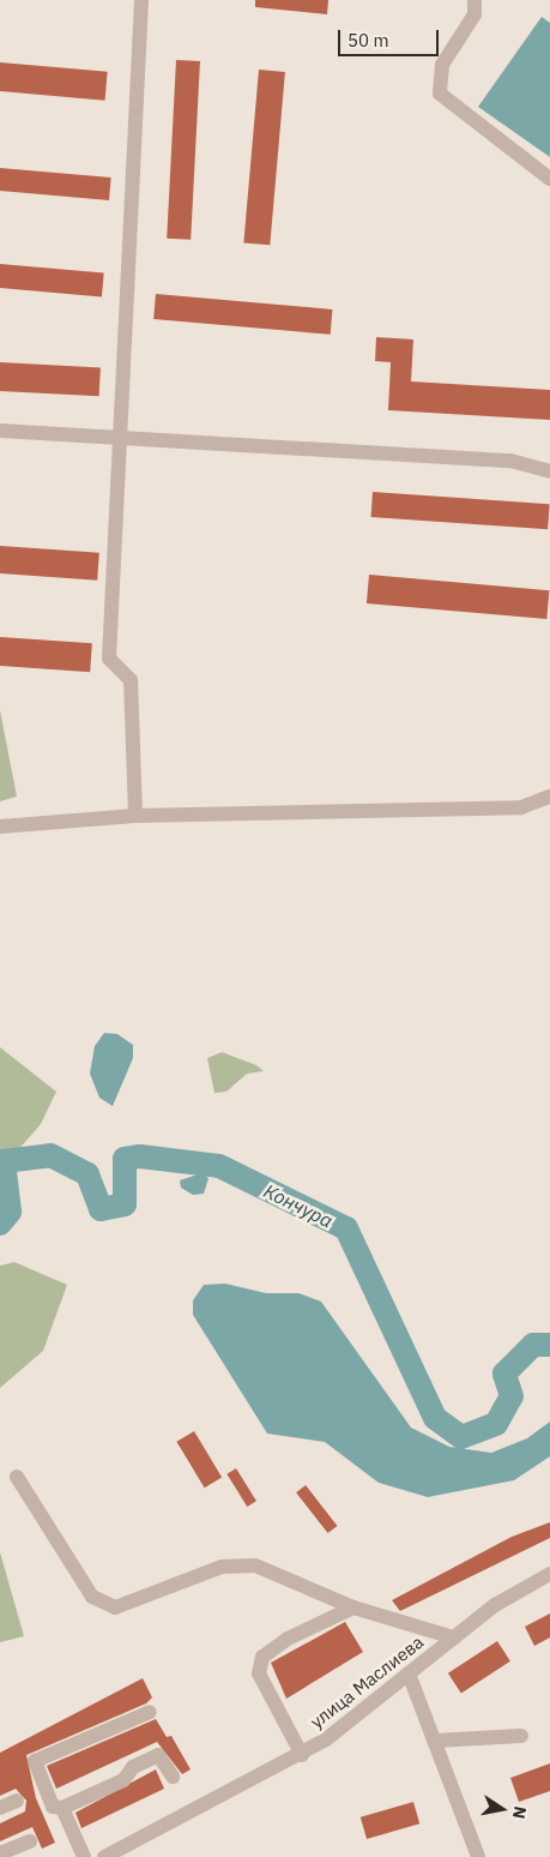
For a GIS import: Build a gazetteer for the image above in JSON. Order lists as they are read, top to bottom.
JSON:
{
  "streets": {
    "street": ["улица Маслиева"]
  },
  "water": ["Кончура"],
  "scale_bar": "50 m",
  "north": "right"
}
